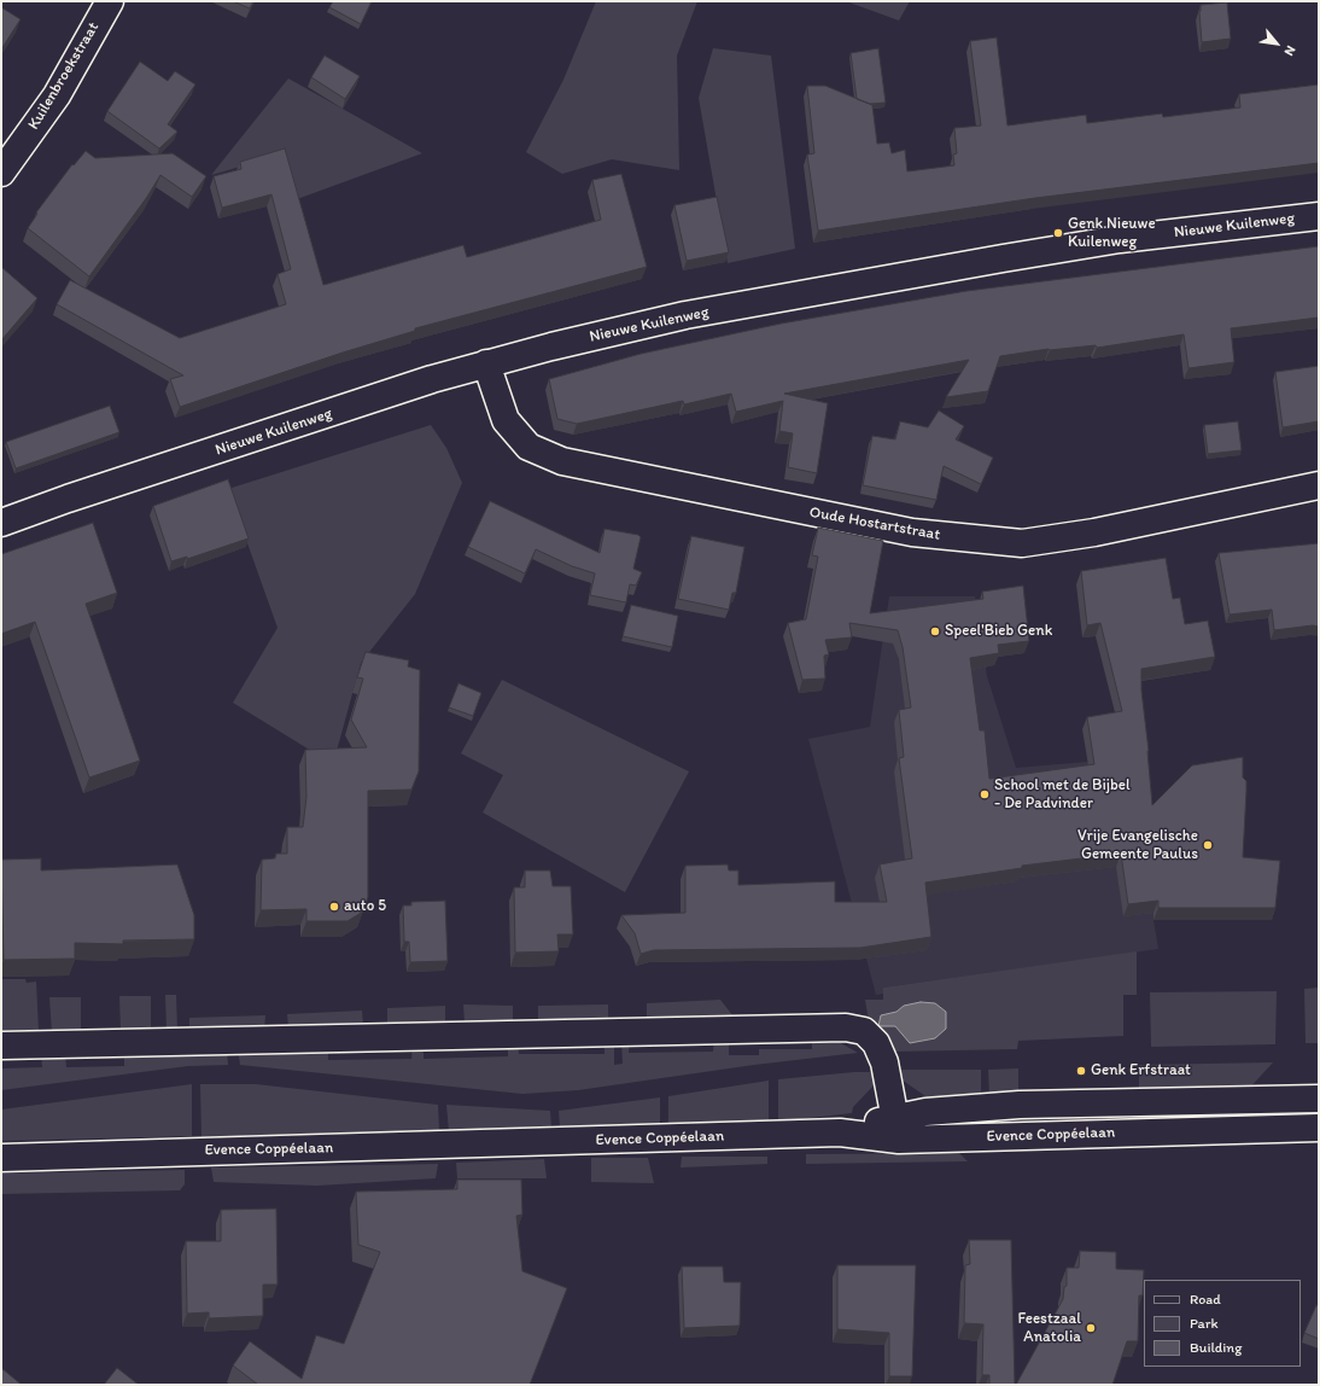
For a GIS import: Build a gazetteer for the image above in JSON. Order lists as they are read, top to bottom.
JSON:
{
  "streets": {
    "street": [
      "Kuilenbroekstraat",
      "Nieuwe Kuilenweg",
      "Oude Hostartstraat",
      "Evence Coppéelaan"
    ]
  },
  "crossings": [
    ["Nieuwe Kuilenweg", "Oude Hostartstraat"]
  ],
  "places": [
    "Genk Nieuwe Kuilenweg",
    "Speel'Bieb Genk",
    "School met de Bijbel - De Padvinder",
    "Vrije Evangelische Gemeente Paulus",
    "auto 5",
    "Genk Erfstraat",
    "Feestzaal Anatolia"
  ],
  "legend": ["Road", "Park", "Building"],
  "north": "bottom right"
}
